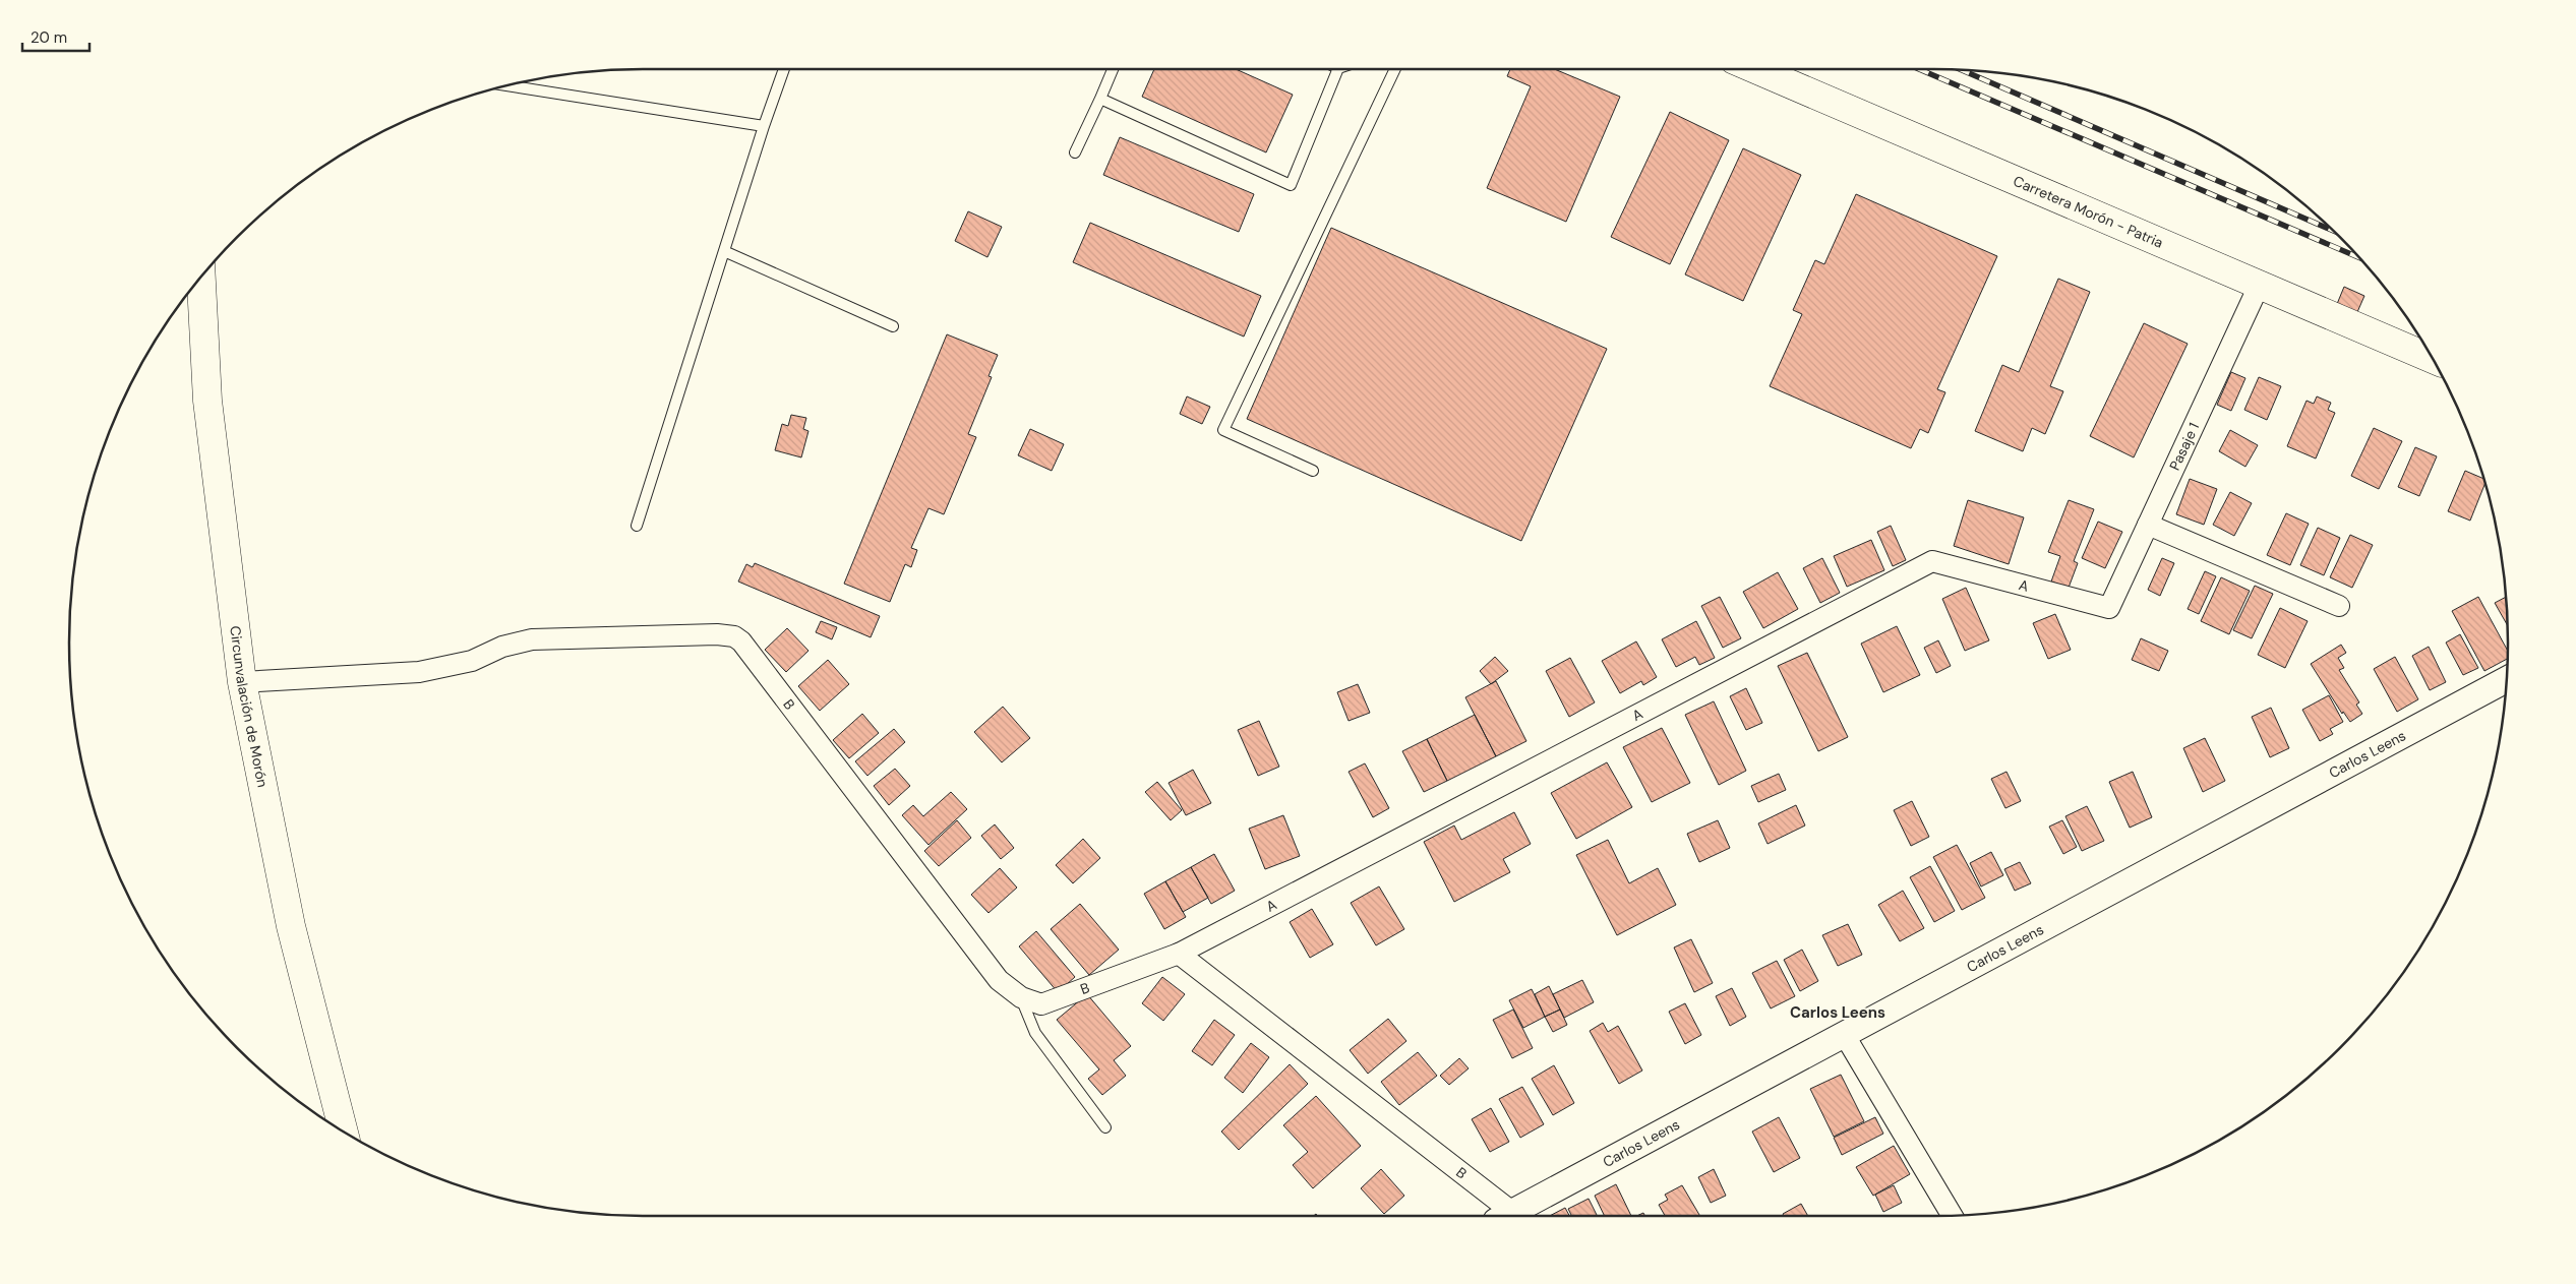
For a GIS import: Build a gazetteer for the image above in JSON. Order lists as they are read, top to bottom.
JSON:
{
  "streets": {
    "main road": ["Carretera Morón - Patria", "Circunvalación de Morón"],
    "street": [
      "Pasaje 1",
      "A",
      "B",
      "Carlos Leens"
    ]
  },
  "crossings": [
    ["Carretera Morón - Patria", "Pasaje 1"],
    ["Pasaje 1", "A"],
    ["A", "B"],
    ["Circunvalación de Morón", "B"]
  ],
  "districts": ["Carlos Leens"],
  "scale_bar": "20 m"
}
